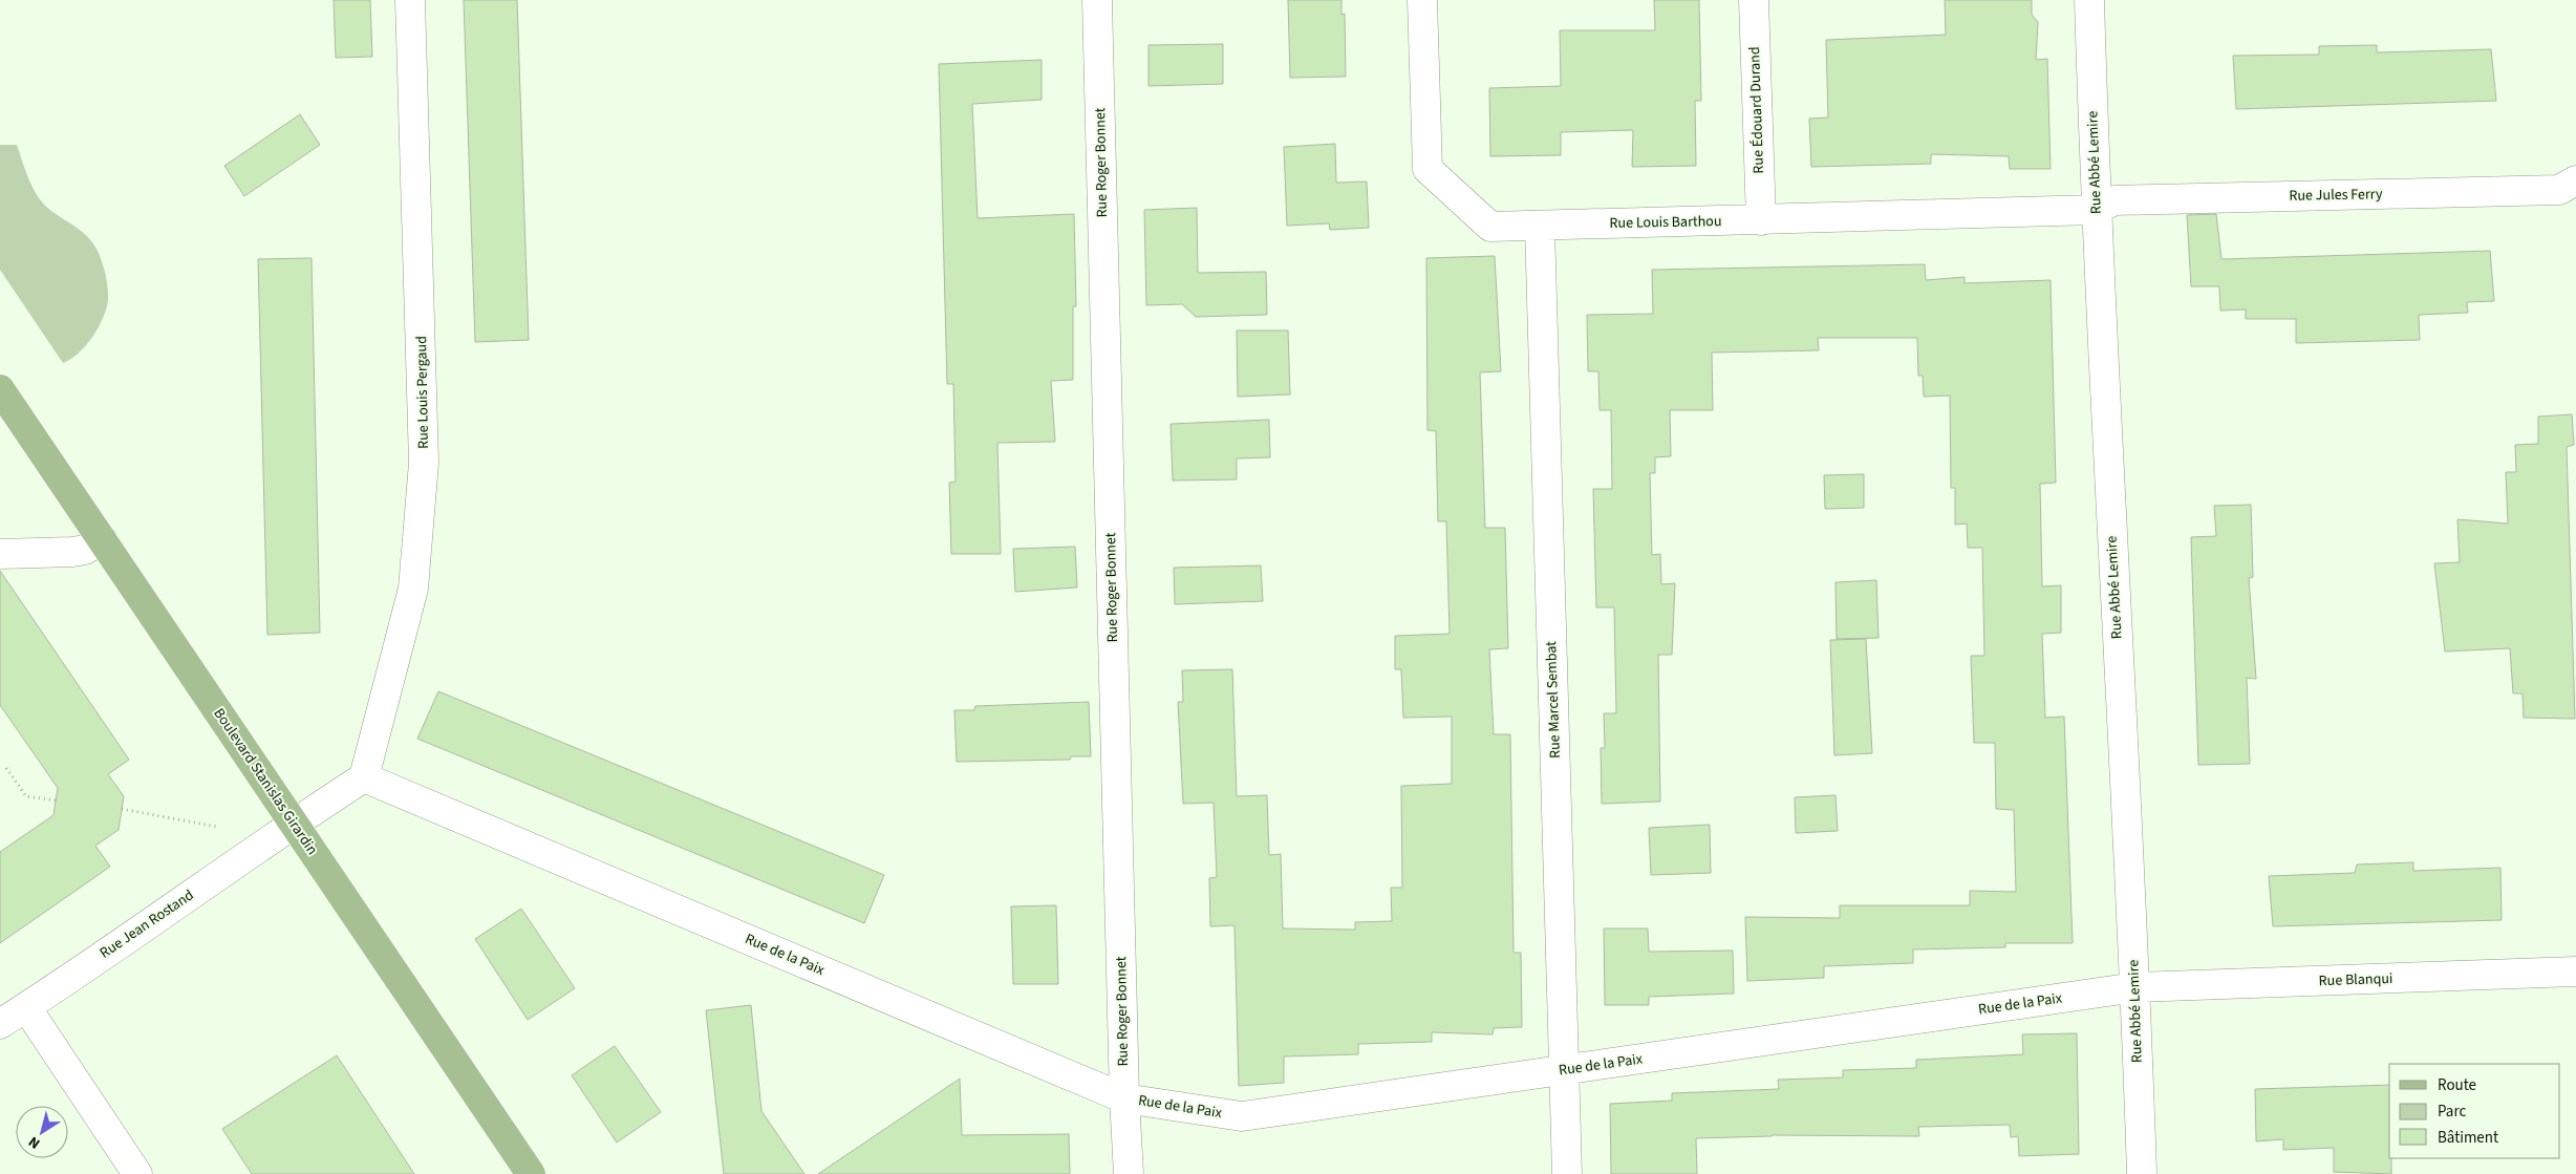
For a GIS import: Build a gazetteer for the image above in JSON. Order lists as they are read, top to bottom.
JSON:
{
  "streets": {
    "main road": ["Boulevard Stanislas Girardin"],
    "street": [
      "Rue Édouard Durand",
      "Rue Roger Bonnet",
      "Rue Abbé Lemire",
      "Rue Jules Ferry",
      "Rue Louis Barthou",
      "Rue Louis Pergaud",
      "Rue Marcel Sembat",
      "Rue Jean Rostand",
      "Rue de la Paix",
      "Rue Blanqui"
    ]
  },
  "crossings": [
    ["Rue Édouard Durand", "Rue Louis Barthou"],
    ["Rue Roger Bonnet", "Rue de la Paix"],
    ["Rue Abbé Lemire", "Rue Jules Ferry"],
    ["Rue Abbé Lemire", "Rue Louis Barthou"],
    ["Rue Abbé Lemire", "Rue de la Paix"],
    ["Rue Abbé Lemire", "Rue Blanqui"],
    ["Rue Jules Ferry", "Rue Louis Barthou"],
    ["Rue Louis Barthou", "Rue Marcel Sembat"],
    ["Rue Louis Pergaud", "Rue de la Paix"],
    ["Rue Marcel Sembat", "Rue de la Paix"],
    ["Boulevard Stanislas Girardin", "Rue Jean Rostand"],
    ["Rue de la Paix", "Rue Blanqui"]
  ],
  "legend": ["Route", "Parc", "Bâtiment"],
  "north": "bottom left"
}
